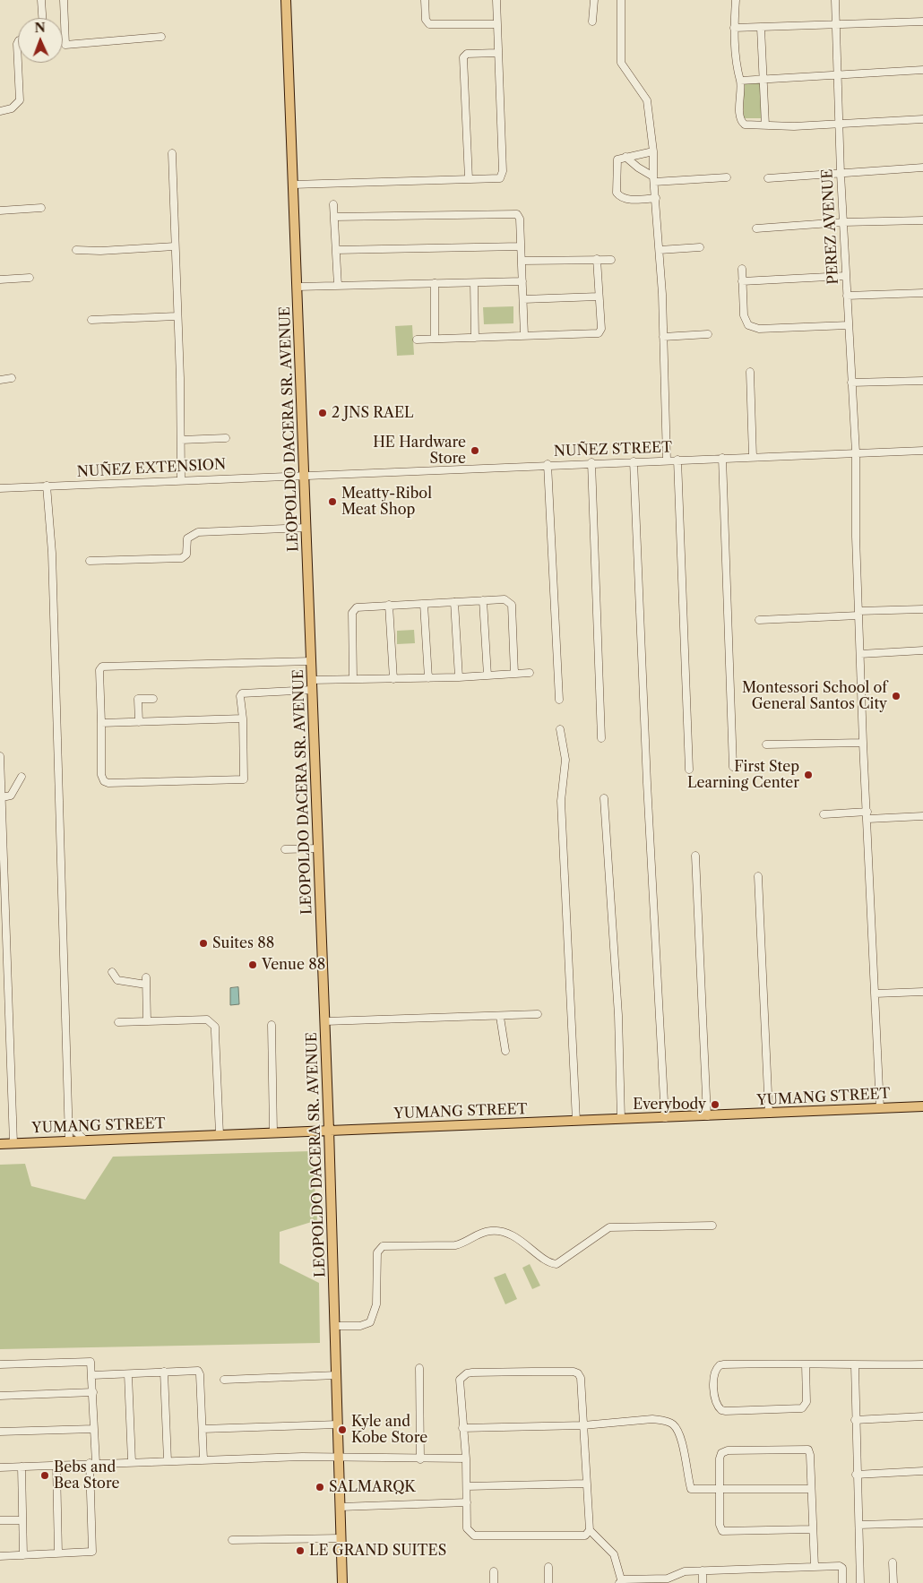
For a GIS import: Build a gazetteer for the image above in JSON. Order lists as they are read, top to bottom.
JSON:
{
  "streets": {
    "main road": ["LEOPOLDO DACERA SR. AVENUE", "YUMANG STREET"],
    "street": ["PEREZ AVENUE", "NUÑEZ STREET", "NUÑEZ EXTENSION"]
  },
  "crossings": [
    ["PEREZ AVENUE", "NUÑEZ STREET"],
    ["PEREZ AVENUE", "YUMANG STREET"],
    ["LEOPOLDO DACERA SR. AVENUE", "NUÑEZ STREET"],
    ["LEOPOLDO DACERA SR. AVENUE", "NUÑEZ EXTENSION"],
    ["LEOPOLDO DACERA SR. AVENUE", "YUMANG STREET"],
    ["NUÑEZ STREET", "NUÑEZ EXTENSION"]
  ],
  "places": [
    "2 JNS RAEL",
    "HE Hardware Store",
    "Meatty-Ribol Meat Shop",
    "Montessori School of General Santos City",
    "First Step Learning Center",
    "Suites 88",
    "Venue 88",
    "Everybody",
    "Kyle and Kobe Store",
    "Bebs and Bea Store",
    "SALMARQK",
    "LE GRAND SUITES"
  ],
  "north": "top"
}
